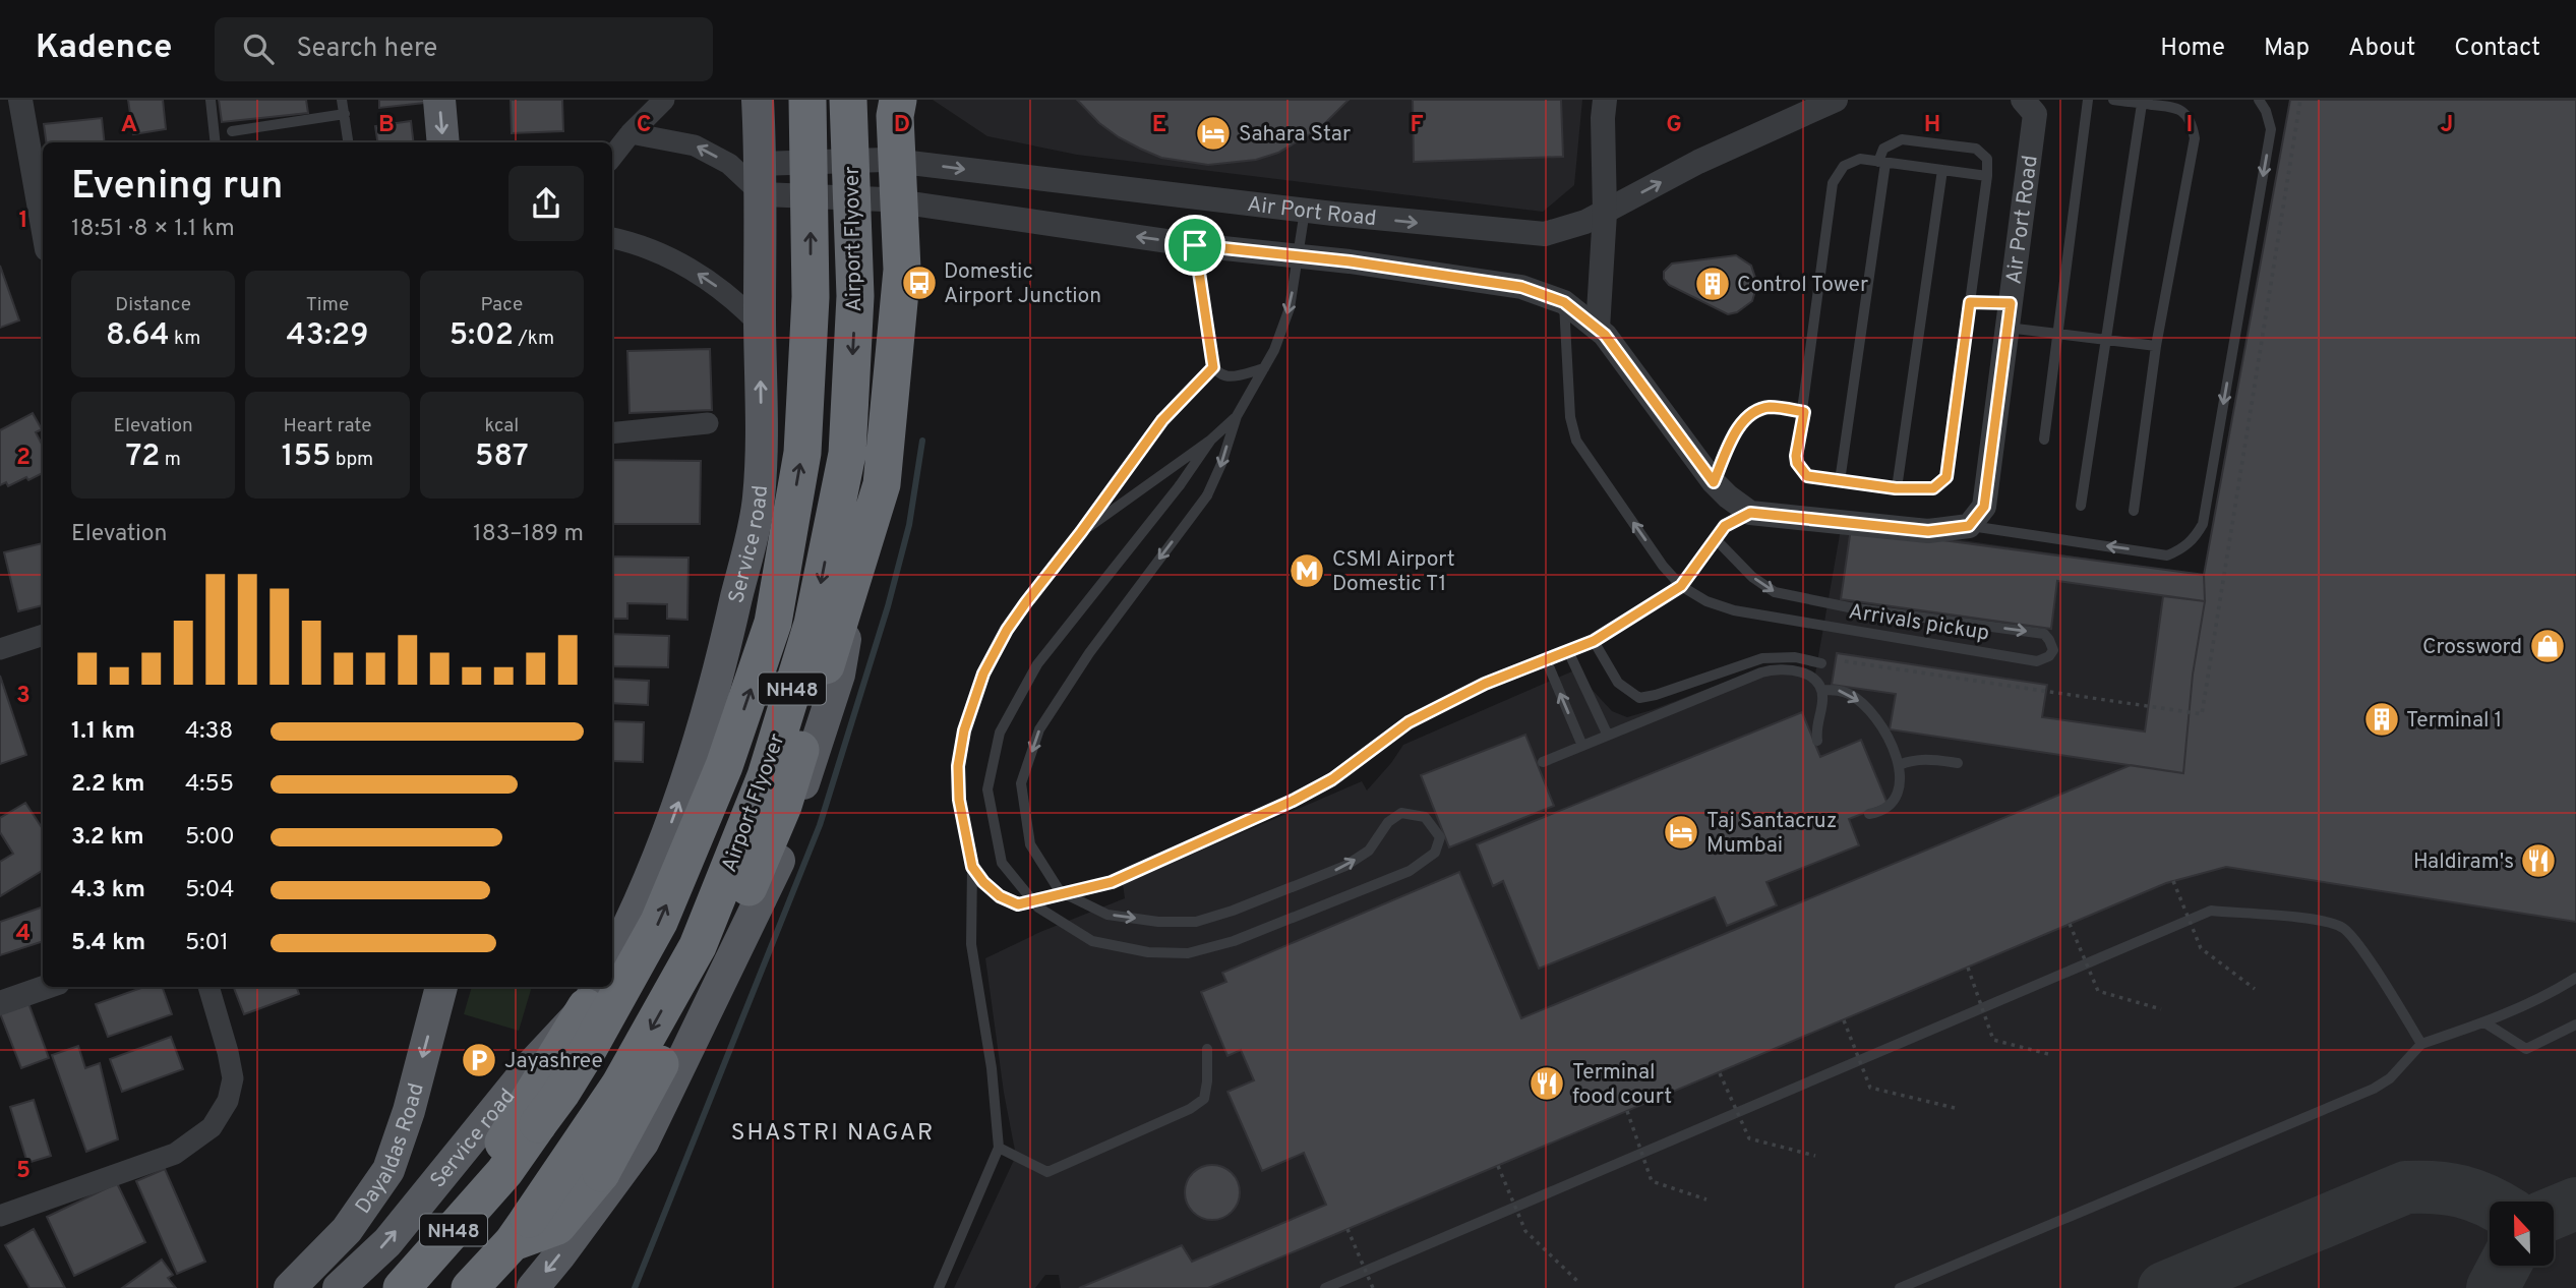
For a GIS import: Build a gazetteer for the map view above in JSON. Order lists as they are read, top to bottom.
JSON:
{
  "streets": {
    "highway": ["Airport Flyover", "NH48"],
    "main road": ["Service road", "Dayaldas Road"],
    "street": ["Air Port Road"],
    "lane": ["Arrivals pickup"]
  },
  "crossings": [
    ["Air Port Road", "Service road"],
    ["Airport Flyover", "NH48"]
  ],
  "districts": ["SHASTRI NAGAR"],
  "places": {
    "hotel": ["Sahara Star", "Taj Santacruz Mumbai"],
    "bus stop": ["Domestic Airport Junction"],
    "building": ["Control Tower", "Terminal 1"],
    "metro station": ["CSMI Airport Domestic T1"],
    "shop": ["Crossword"],
    "restaurant": ["Haldiram's", "Terminal food court"],
    "parking": ["Jayashree"]
  },
  "north": "top",
  "page": {
    "header": "Kadence",
    "search": "Search here",
    "nav": [
      "Home",
      "Map",
      "About",
      "Contact"
    ],
    "heading": ["Evening run", "18:51 · 8 × 1.1 km"],
    "stats": [
      ["Distance", "8.64 km"],
      ["Time", "43:29"],
      ["Pace", "5:02 /km"],
      ["Elevation", "72 m"],
      ["Heart rate", "155 bpm"],
      ["kcal", "587"]
    ],
    "chart": ["Elevation", "183–189 m"],
    "list": [
      {
        "name": "1.1 km",
        "note": "4:38"
      },
      {
        "name": "2.2 km",
        "note": "4:55"
      },
      {
        "name": "3.2 km",
        "note": "5:00"
      },
      {
        "name": "4.3 km",
        "note": "5:04"
      },
      {
        "name": "5.4 km",
        "note": "5:01"
      }
    ]
  },
  "grid": {
    "columns": [
      "A",
      "B",
      "C",
      "D",
      "E",
      "F",
      "G",
      "H",
      "I",
      "J"
    ],
    "rows": [
      "1",
      "2",
      "3",
      "4",
      "5"
    ]
  }
}
